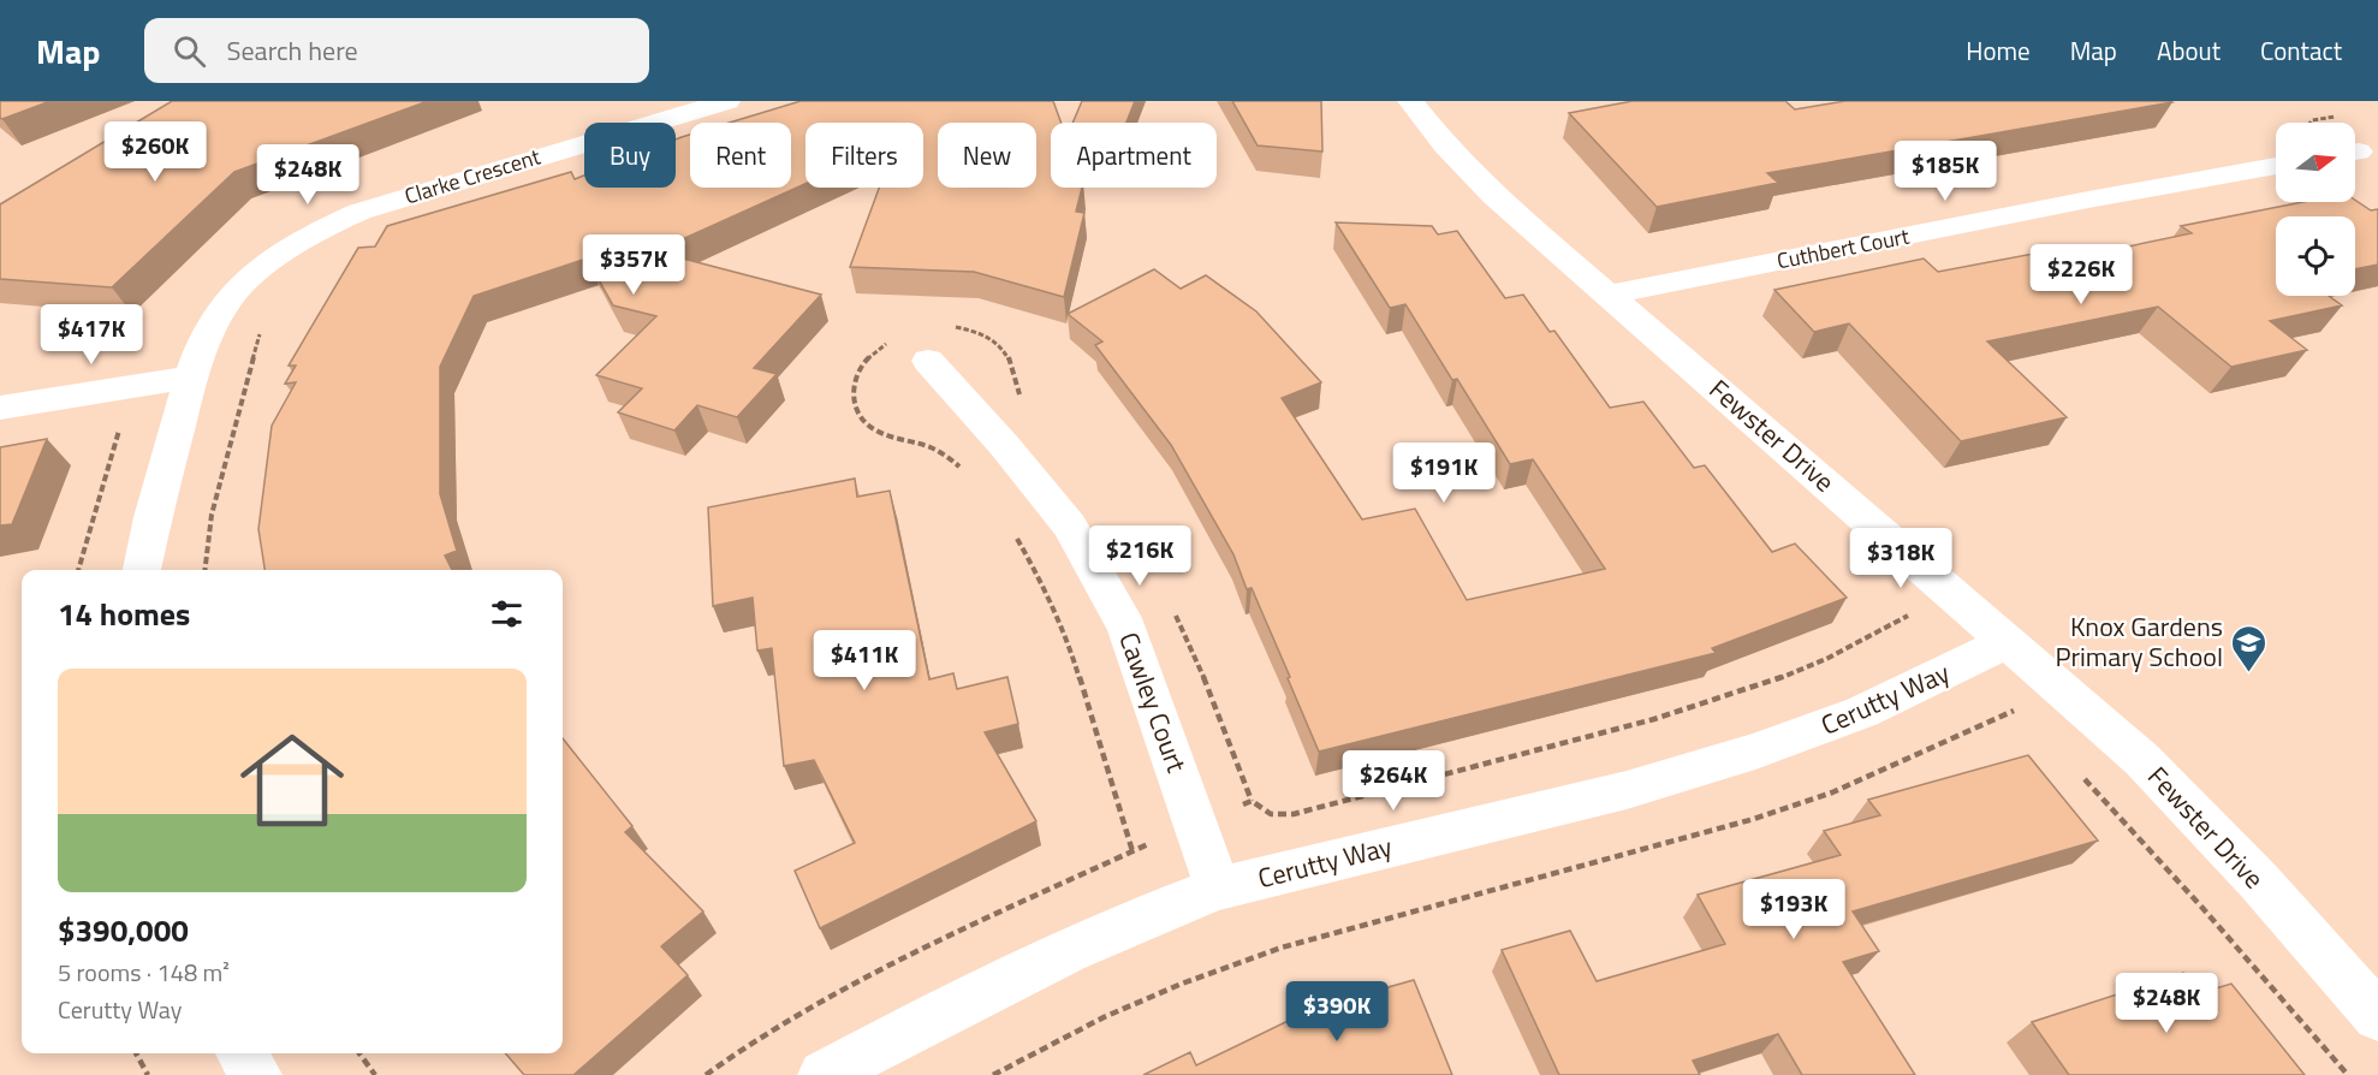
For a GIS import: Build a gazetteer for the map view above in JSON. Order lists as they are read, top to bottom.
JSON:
{
  "streets": {
    "street": [
      "Clarke Crescent",
      "Cuthbert Court",
      "Fewster Drive",
      "Cerutty Way",
      "Cawley Court"
    ]
  },
  "crossings": [
    ["Cuthbert Court", "Fewster Drive"],
    ["Fewster Drive", "Cerutty Way"],
    ["Cerutty Way", "Cawley Court"]
  ],
  "places": {
    "school or university": ["Knox Gardens Primary School"]
  },
  "north": "right",
  "page": {
    "header": "Map",
    "search": "Search here",
    "nav": [
      "Home",
      "Map",
      "About",
      "Contact"
    ],
    "price": [
      "$260K",
      "$185K",
      "$248K",
      "$357K",
      "$226K",
      "$417K",
      "$191K",
      "$216K",
      "$318K",
      "$411K",
      "$264K",
      "$193K",
      "$248K",
      "$390K"
    ],
    "chip": [
      "Buy",
      "Rent",
      "Filters",
      "New",
      "Apartment"
    ],
    "heading": "14 homes",
    "list": [
      {
        "name": "$390,000",
        "note": "5 rooms · 148 m² · Cerutty Way"
      }
    ]
  }
}
